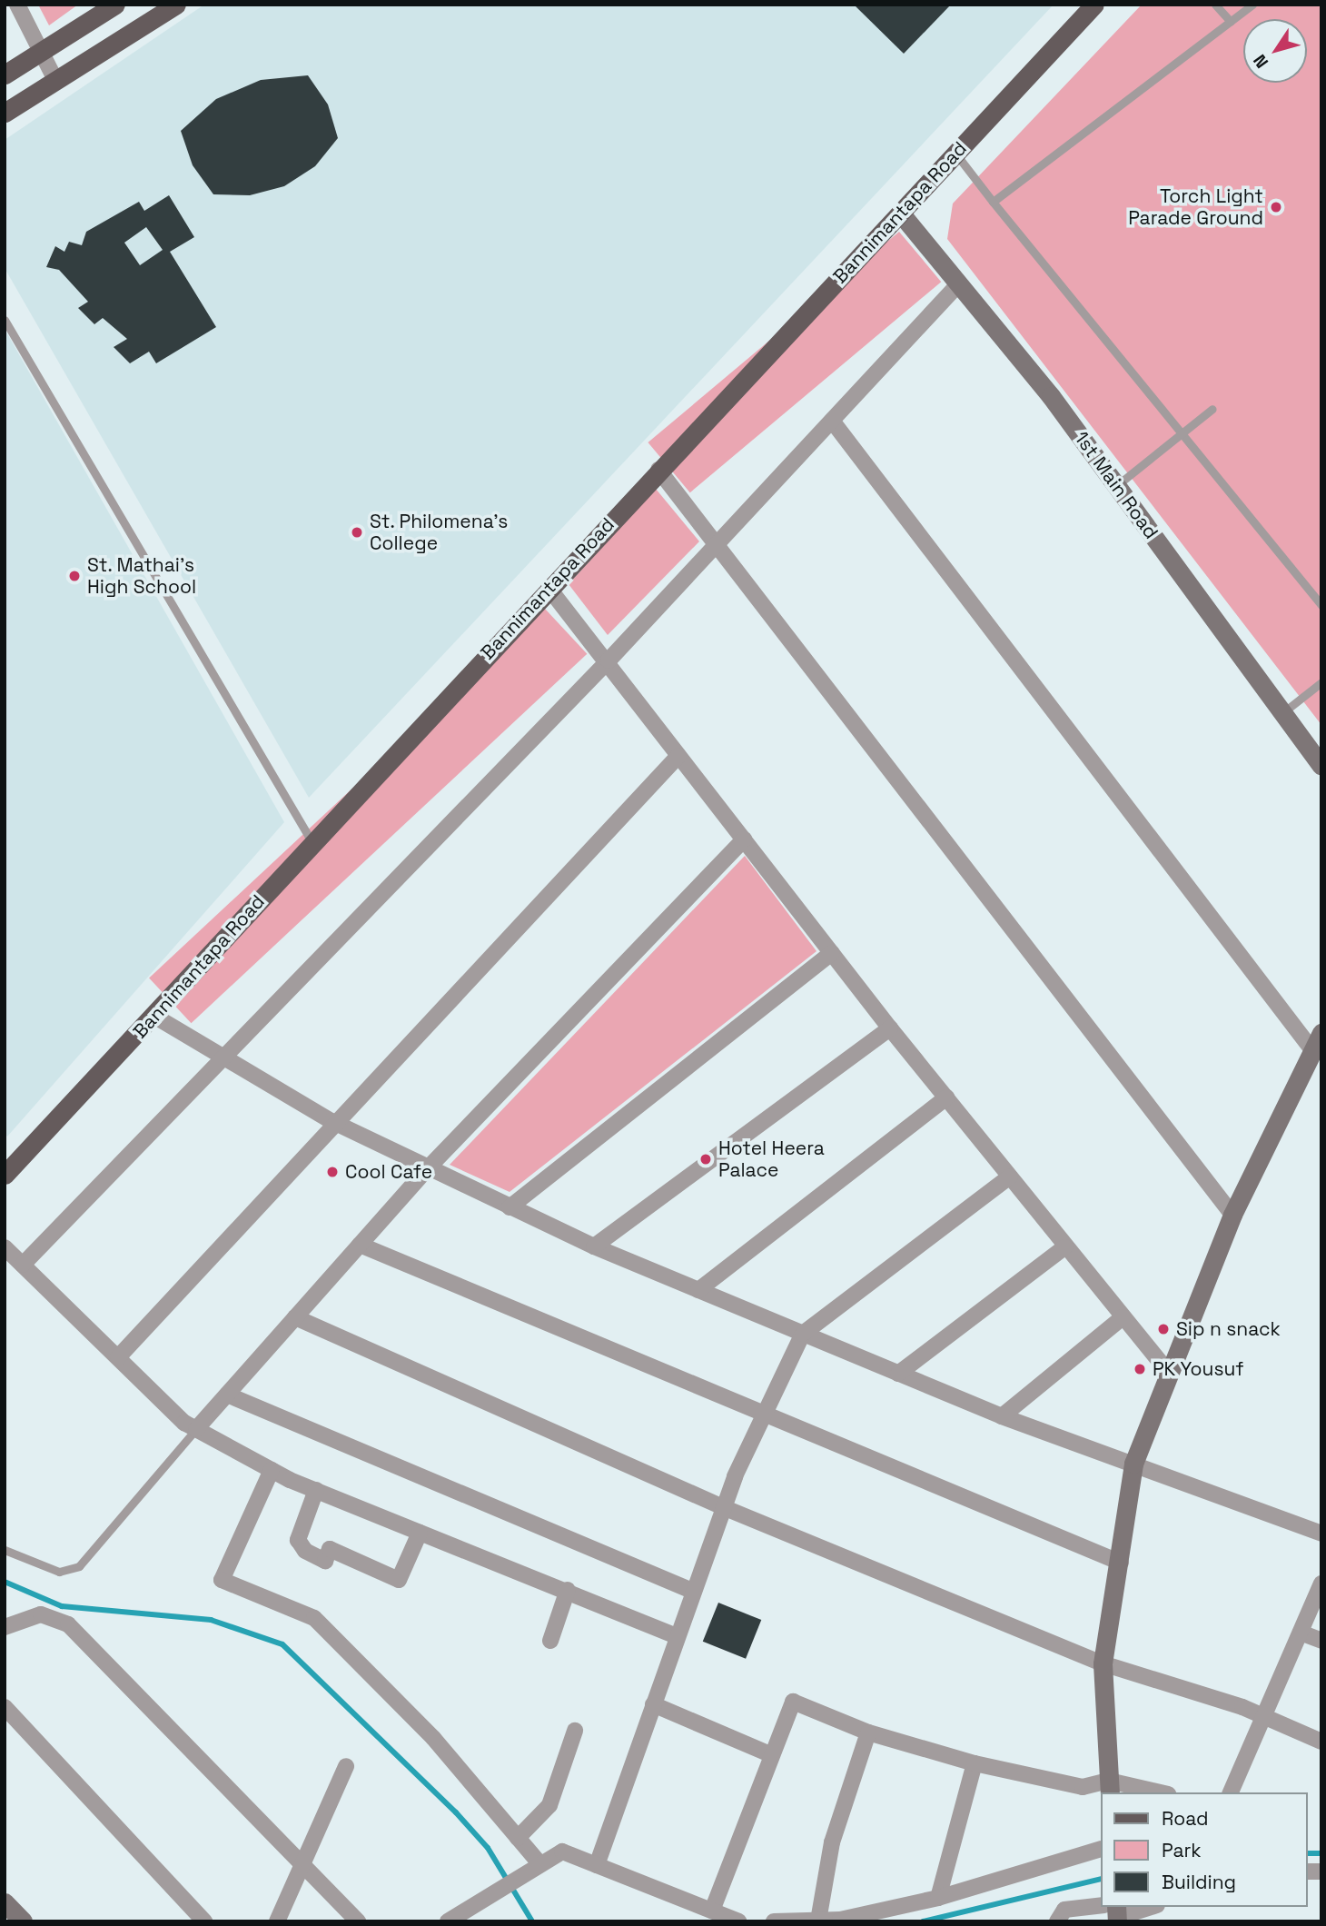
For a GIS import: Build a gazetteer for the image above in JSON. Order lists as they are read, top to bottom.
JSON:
{
  "streets": {
    "main road": ["Bannimantapa Road"],
    "street": ["1st Main Road"]
  },
  "crossings": [
    ["Bannimantapa Road", "1st Main Road"]
  ],
  "places": [
    "Torch Light Parade Ground",
    "St. Philomena's College",
    "St. Mathai's High School",
    "Hotel Heera Palace",
    "Cool Cafe",
    "Sip n snack",
    "PK Yousuf"
  ],
  "legend": ["Road", "Park", "Building"],
  "north": "bottom left"
}
